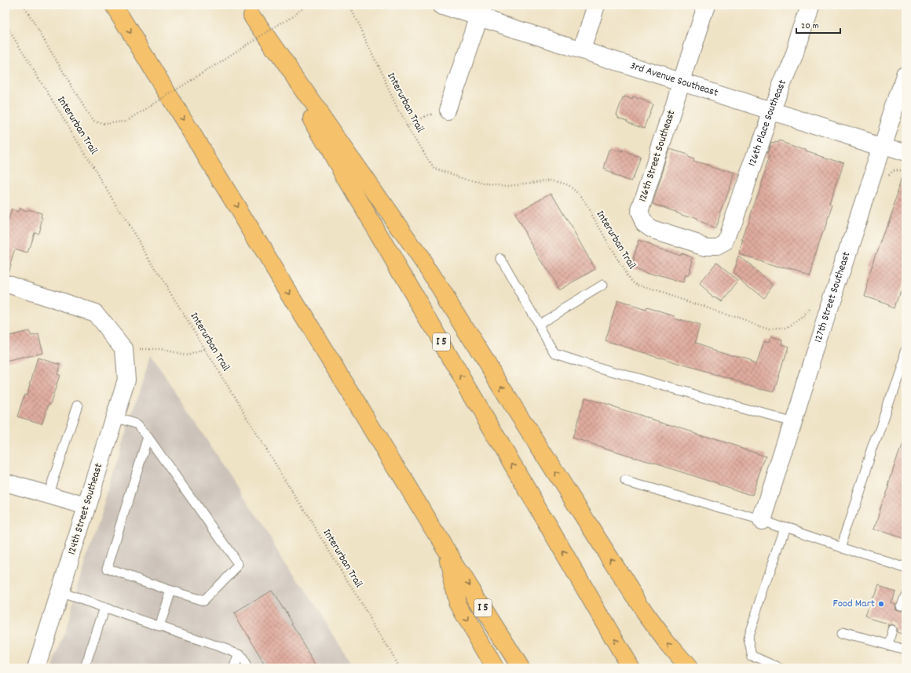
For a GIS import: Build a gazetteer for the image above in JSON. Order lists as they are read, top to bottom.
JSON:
{
  "streets": {
    "highway": ["I 5"],
    "street": [
      "3rd Avenue Southeast",
      "126th Place Southeast",
      "126th Street Southeast",
      "127th Street Southeast",
      "124th Street Southeast"
    ],
    "path": ["Interurban Trail"]
  },
  "crossings": [
    ["3rd Avenue Southeast", "126th Place Southeast"],
    ["3rd Avenue Southeast", "126th Street Southeast"],
    ["3rd Avenue Southeast", "127th Street Southeast"],
    ["126th Place Southeast", "126th Street Southeast"]
  ],
  "places": ["Food Mart"],
  "scale_bar": "20 m"
}
